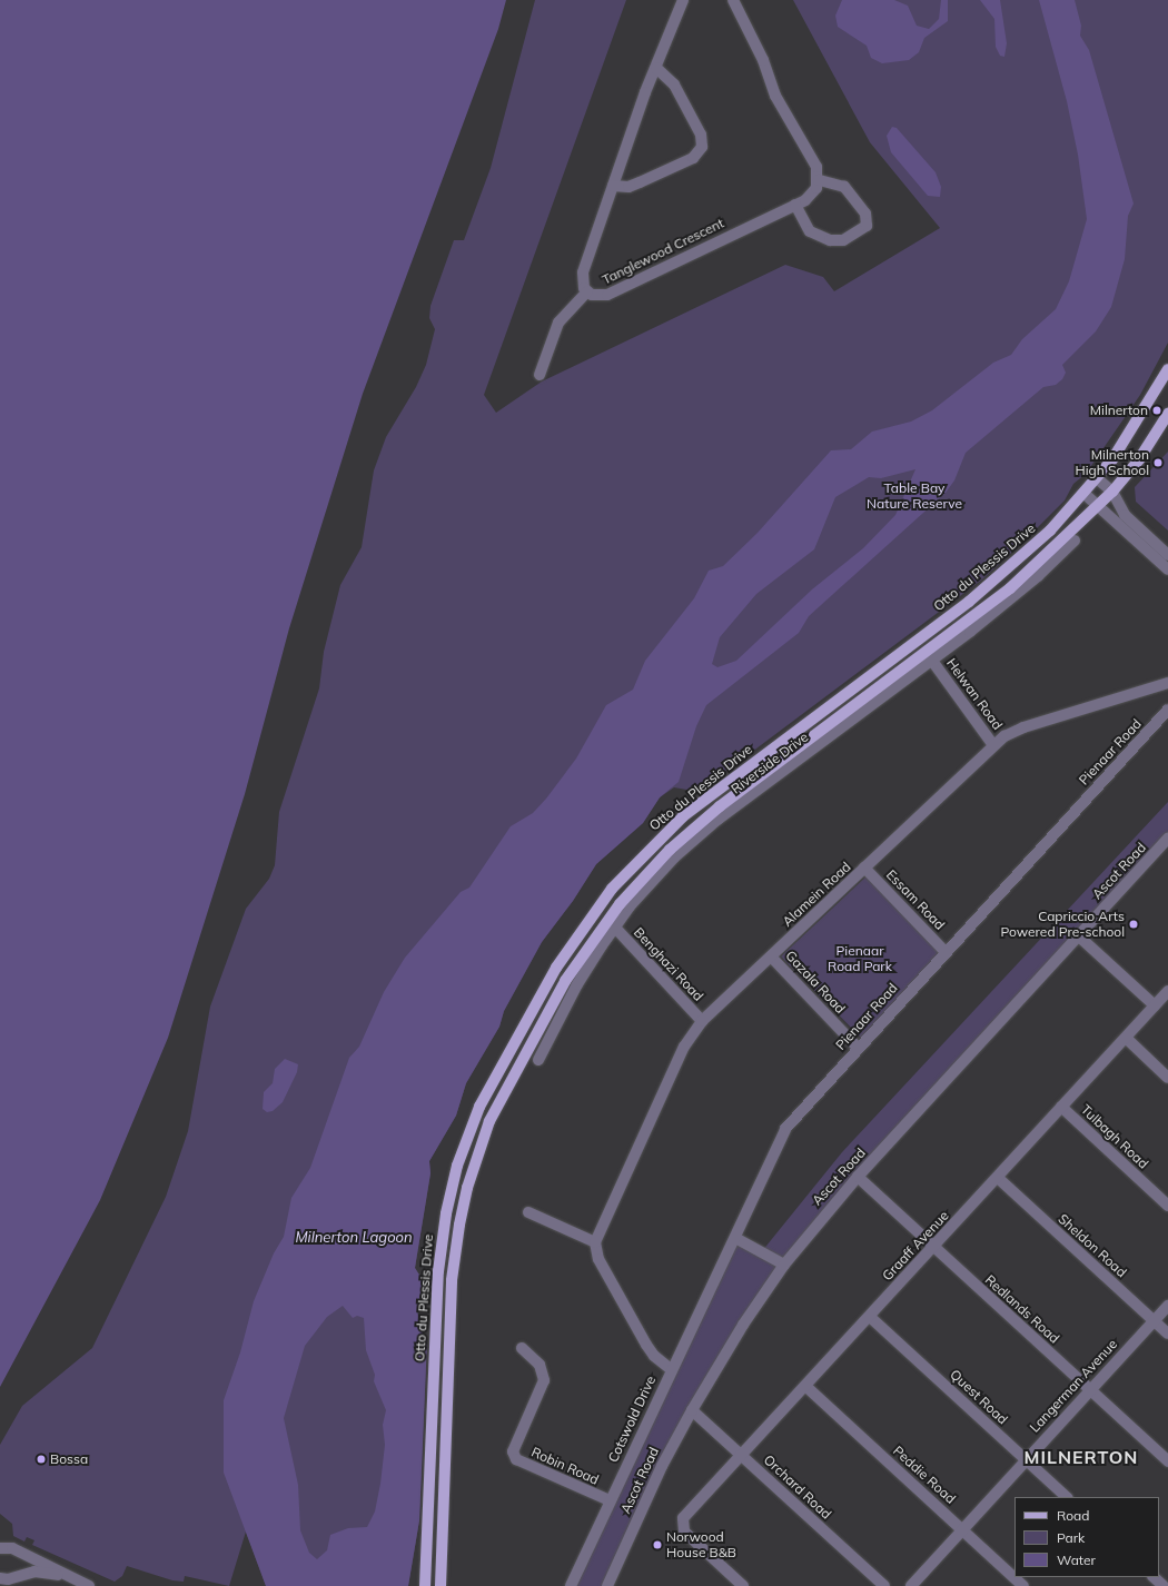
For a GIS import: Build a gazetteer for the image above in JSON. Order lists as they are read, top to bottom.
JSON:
{
  "streets": {
    "main road": ["Otto du Plessis Drive"],
    "street": [
      "Tanglewood Crescent",
      "Helwan Road",
      "Pienaar Road",
      "Riverside Drive",
      "Ascot Road",
      "Alamein Road",
      "Essam Road",
      "Benghazi Road",
      "Gazala Road",
      "Tulbagh Road",
      "Graaff Avenue",
      "Sheldon Road",
      "Redlands Road",
      "Langerman Avenue",
      "Quest Road",
      "Cotswold Drive",
      "Robin Road",
      "Peddie Road",
      "Orchard Road"
    ]
  },
  "crossings": [
    ["Helwan Road", "Riverside Drive"],
    ["Helwan Road", "Alamein Road"],
    ["Pienaar Road", "Essam Road"],
    ["Pienaar Road", "Gazala Road"],
    ["Pienaar Road", "Cotswold Drive"],
    ["Riverside Drive", "Benghazi Road"],
    ["Ascot Road", "Redlands Road"],
    ["Ascot Road", "Orchard Road"],
    ["Alamein Road", "Essam Road"],
    ["Alamein Road", "Benghazi Road"],
    ["Alamein Road", "Gazala Road"],
    ["Alamein Road", "Cotswold Drive"],
    ["Tulbagh Road", "Graaff Avenue"],
    ["Graaff Avenue", "Sheldon Road"],
    ["Graaff Avenue", "Redlands Road"],
    ["Graaff Avenue", "Quest Road"],
    ["Graaff Avenue", "Peddie Road"],
    ["Graaff Avenue", "Orchard Road"],
    ["Sheldon Road", "Langerman Avenue"],
    ["Redlands Road", "Langerman Avenue"],
    ["Langerman Avenue", "Quest Road"],
    ["Langerman Avenue", "Peddie Road"],
    ["Cotswold Drive", "Robin Road"]
  ],
  "districts": ["MILNERTON"],
  "water": ["Milnerton Lagoon"],
  "parks": ["Table Bay Nature Reserve", "Pienaar Road Park"],
  "places": [
    "Milnerton",
    "Milnerton High School",
    "Capriccio Arts Powered Pre-school",
    "Bossa",
    "Norwood House B&B"
  ],
  "legend": ["Road", "Park", "Water"]
}
